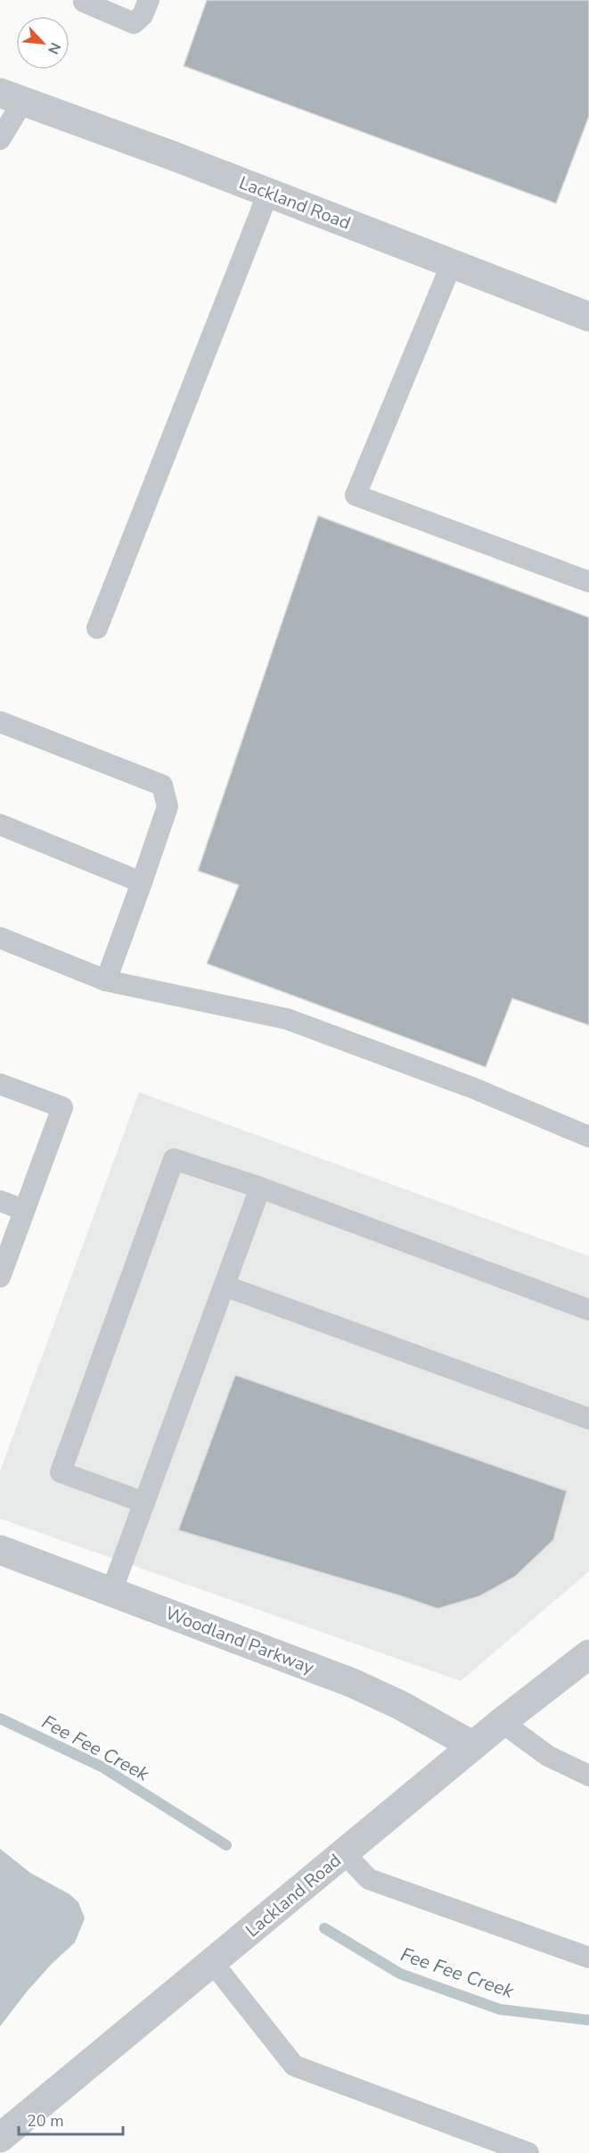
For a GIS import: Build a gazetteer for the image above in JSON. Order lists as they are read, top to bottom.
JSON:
{
  "streets": {
    "street": ["Lackland Road", "Woodland Parkway"]
  },
  "crossings": [
    ["Lackland Road", "Woodland Parkway"]
  ],
  "water": ["Fee Fee Creek"],
  "scale_bar": "20 m",
  "north": "bottom right"
}
